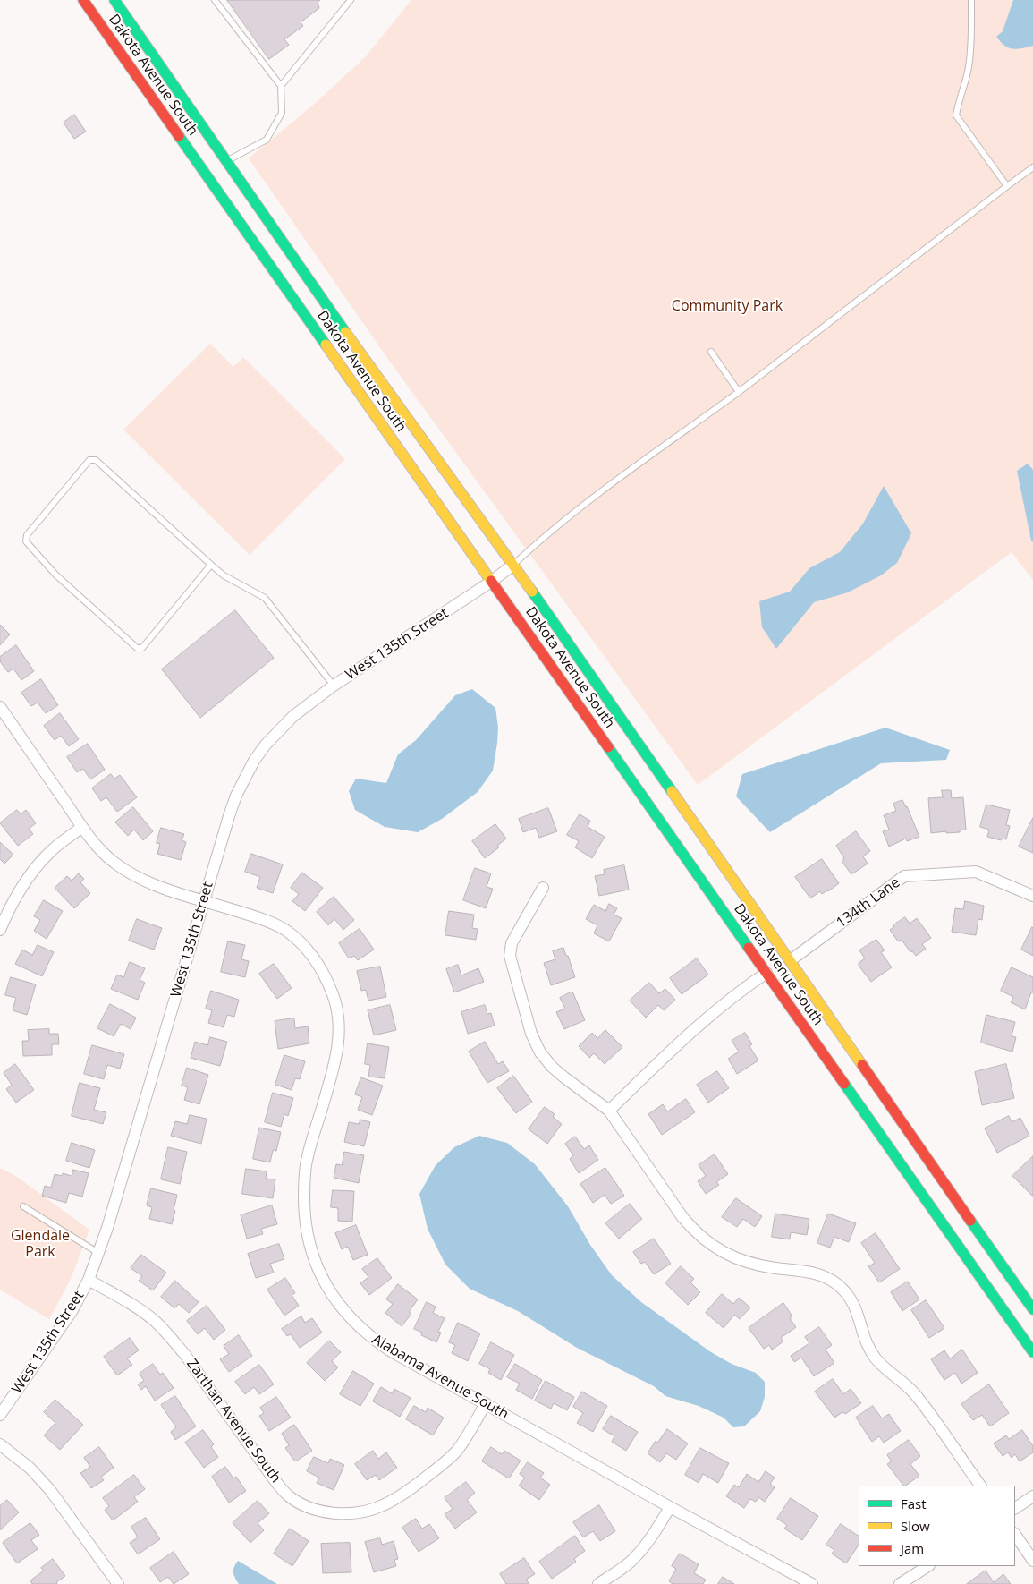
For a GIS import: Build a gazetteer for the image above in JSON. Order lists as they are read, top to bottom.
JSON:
{
  "streets": {
    "main road": ["Dakota Avenue South"],
    "street": [
      "West 135th Street",
      "134th Lane",
      "Alabama Avenue South",
      "Zarthan Avenue South"
    ]
  },
  "crossings": [
    ["Dakota Avenue South", "West 135th Street"],
    ["Dakota Avenue South", "134th Lane"],
    ["West 135th Street", "Alabama Avenue South"],
    ["West 135th Street", "Zarthan Avenue South"],
    ["Alabama Avenue South", "Zarthan Avenue South"]
  ],
  "parks": ["Community Park", "Glendale Park"],
  "legend": ["Fast", "Slow", "Jam"]
}
